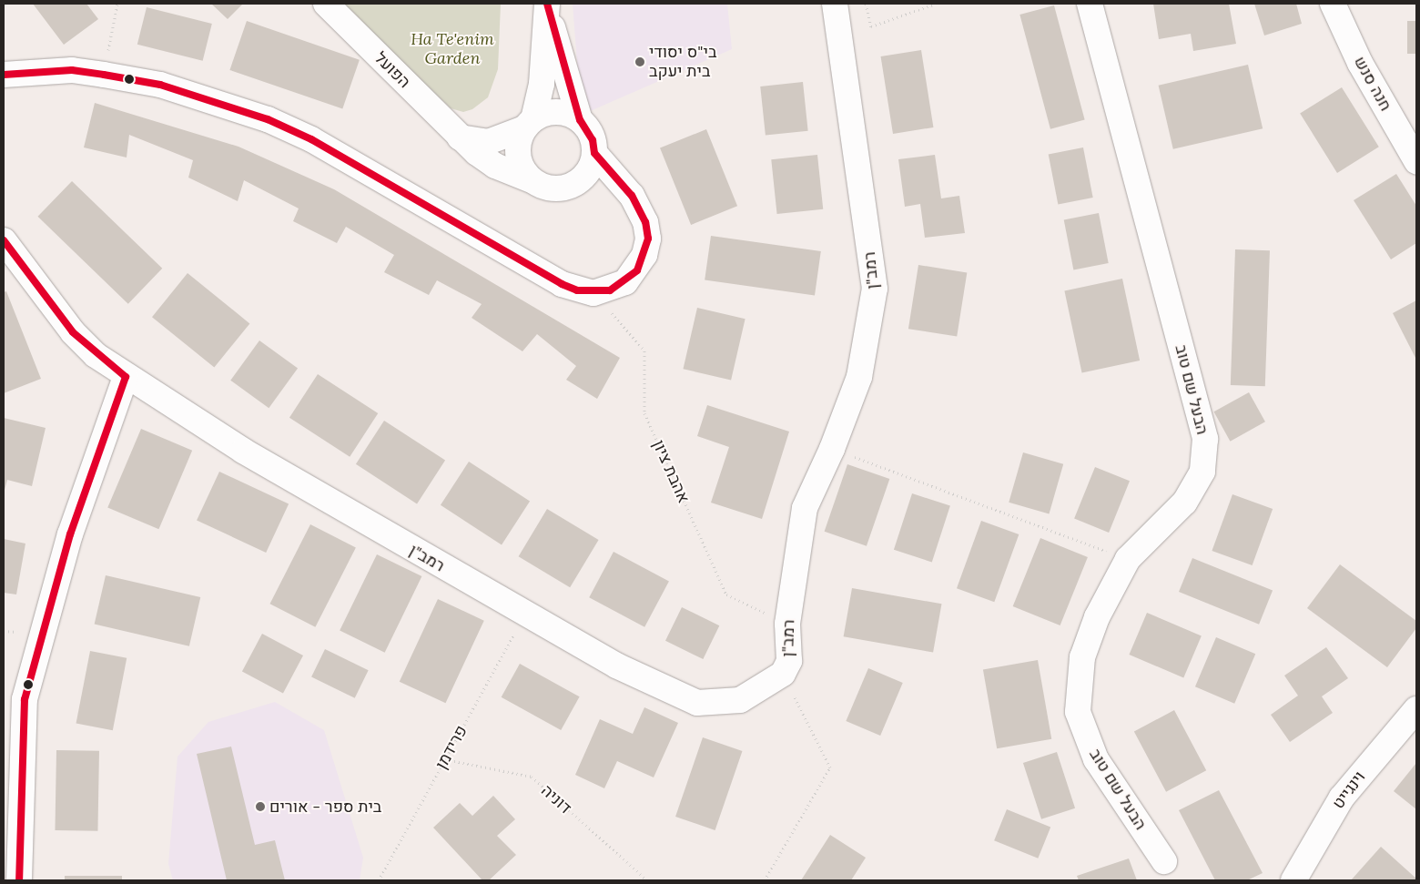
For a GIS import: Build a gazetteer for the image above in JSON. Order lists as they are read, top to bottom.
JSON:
{
  "streets": {
    "street": [
      "הפועל",
      "חנה סנש",
      "רמב\"ן",
      "הבעל שם טוב",
      "וינגייט"
    ],
    "path": ["אהבת ציון", "פרידמן", "דוניה"]
  },
  "crossings": [
    ["רמב\"ן", "אהבת ציון"],
    ["רמב\"ן", "פרידמן"],
    ["פרידמן", "דוניה"]
  ],
  "parks": ["Ha Te'enim Garden"],
  "places": ["בי\"ס יסודי בית יעקב", "בית ספר - אורים"]
}
